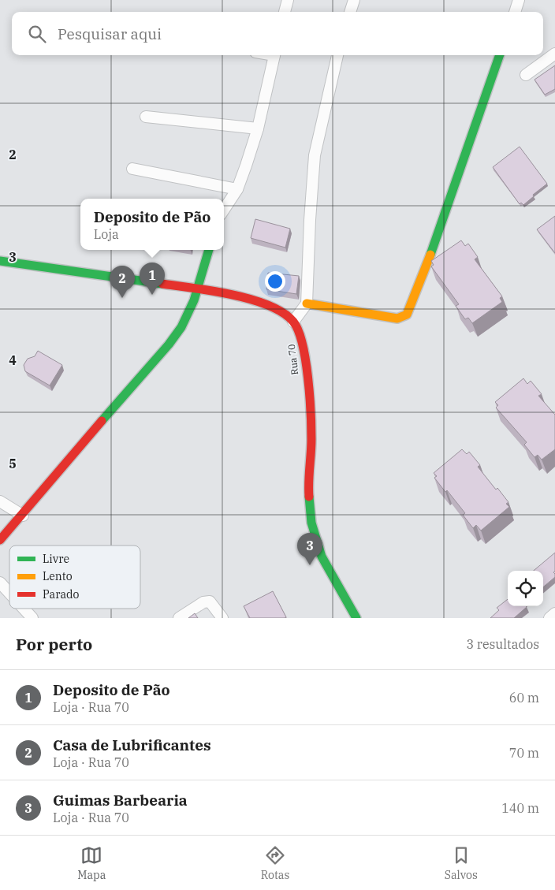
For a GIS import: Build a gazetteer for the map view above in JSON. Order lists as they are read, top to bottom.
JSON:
{
  "streets": {
    "street": ["Rua 70"]
  },
  "legend": ["Livre", "Lento", "Parado"],
  "page": {
    "search": "Pesquisar aqui",
    "popup": ["Deposito de Pão", "Loja"],
    "pins": ["1", "2", "3"],
    "heading": ["Por perto", "3 resultados"],
    "list": [
      {
        "mark": "1",
        "name": "Deposito de Pão",
        "note": "Loja · Rua 70",
        "value": "60 m"
      },
      {
        "mark": "2",
        "name": "Casa de Lubrificantes",
        "note": "Loja · Rua 70",
        "value": "70 m"
      },
      {
        "mark": "3",
        "name": "Guimas Barbearia",
        "note": "Loja · Rua 70",
        "value": "140 m"
      }
    ],
    "nav": ["Mapa", "Rotas", "Salvos"]
  },
  "grid": {
    "rows": [
      "2",
      "3",
      "4",
      "5"
    ]
  }
}
